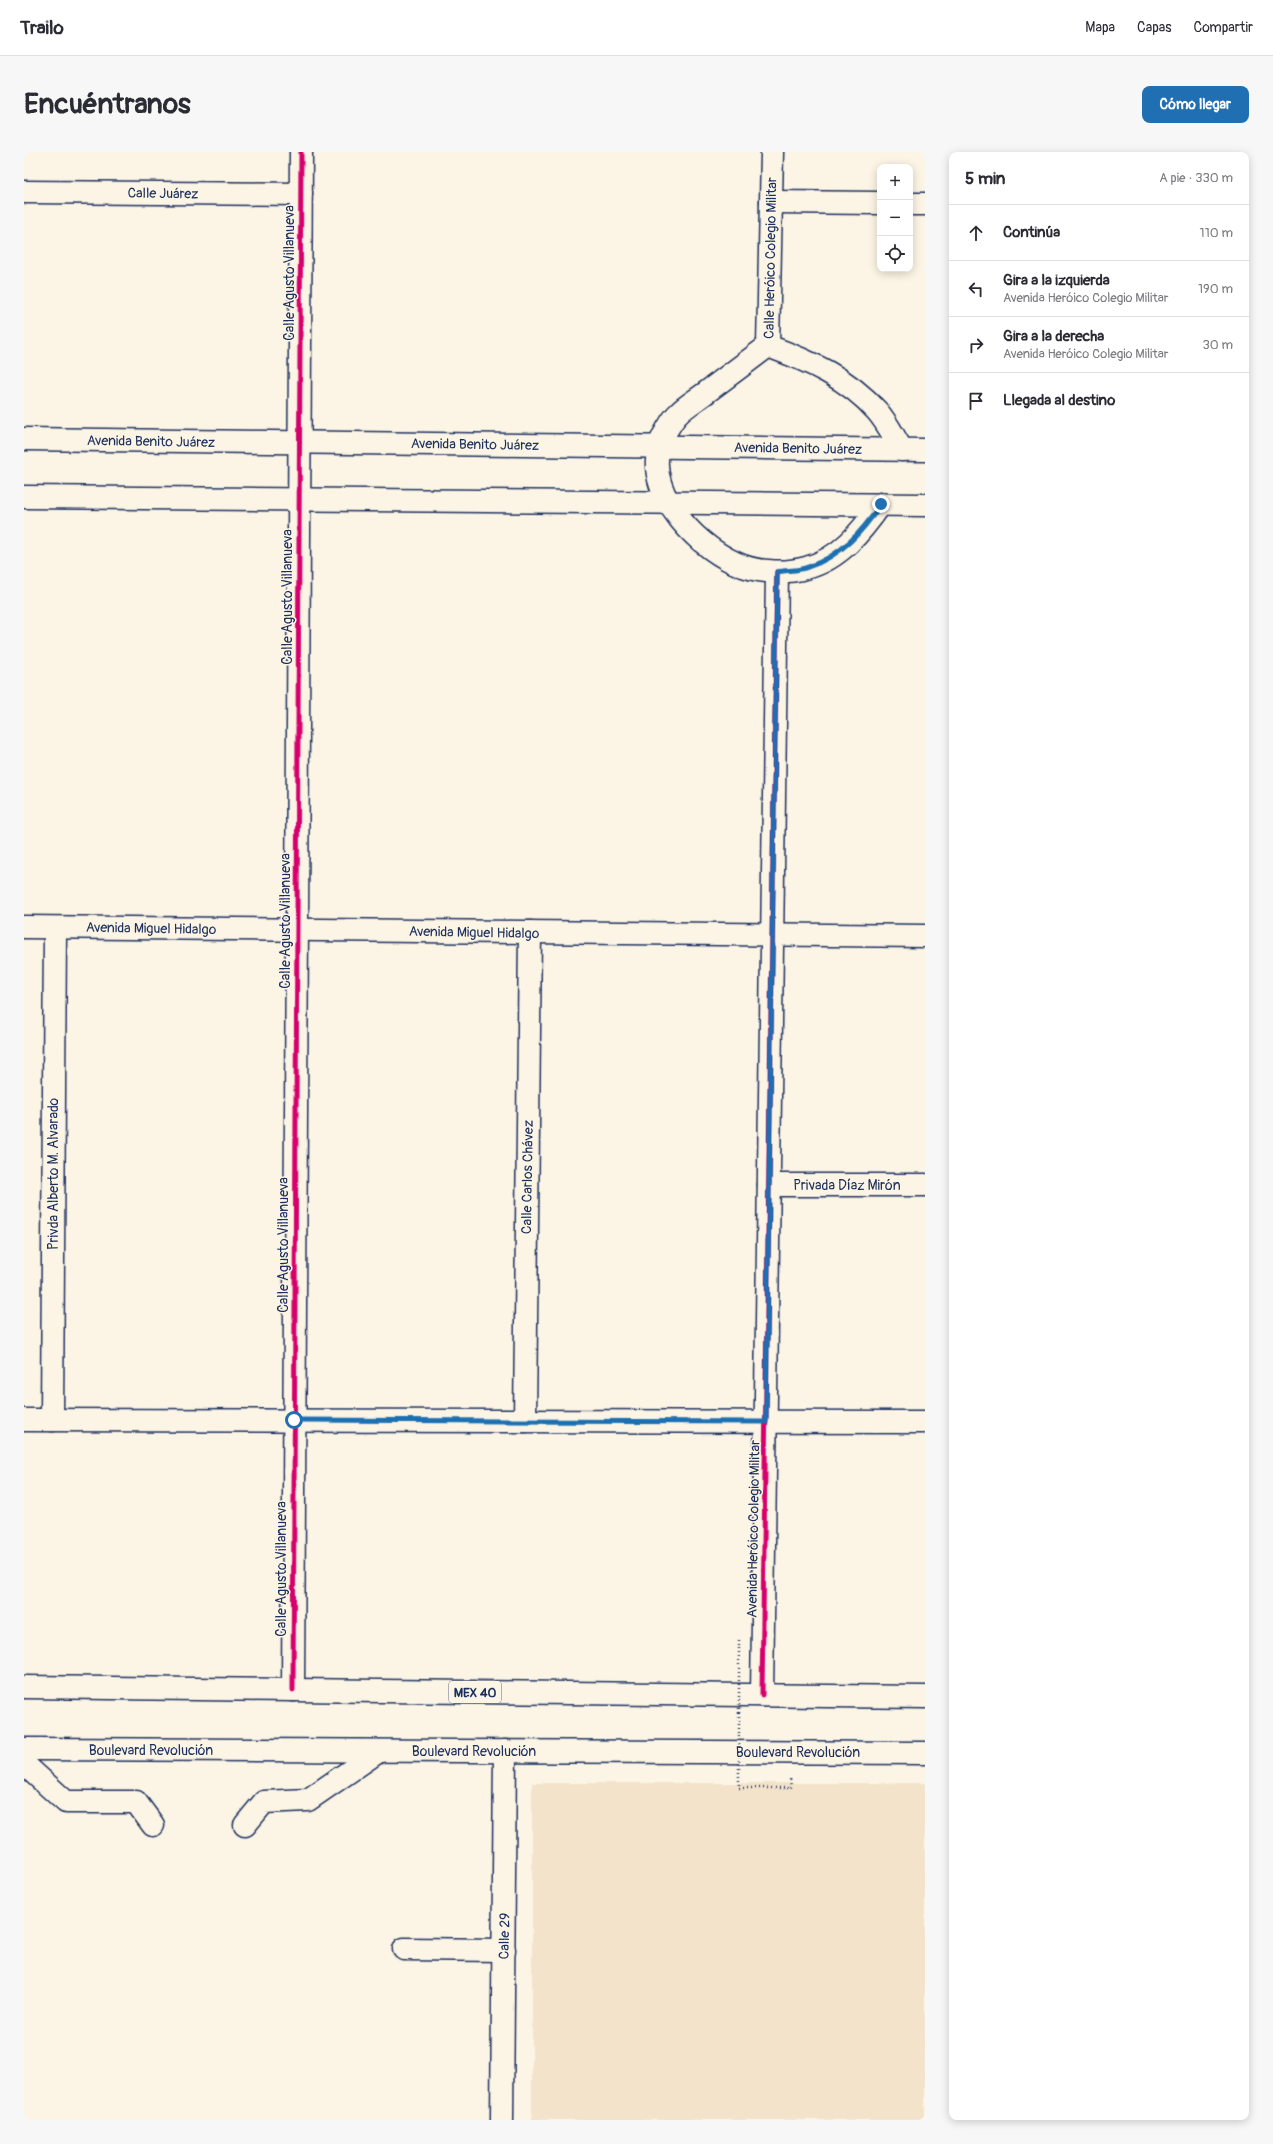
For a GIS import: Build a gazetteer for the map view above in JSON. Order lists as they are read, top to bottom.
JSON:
{
  "streets": {
    "street": [
      "Calle Juárez",
      "Calle Heróico Colegio Militar",
      "Calle Agusto Villanueva",
      "Avenida Benito Juárez",
      "Avenida Miguel Hidalgo",
      "Privda Alberto M. Alvarado",
      "Calle Carlos Chávez",
      "Privada Díaz Mirón",
      "Avenida Heróico Colegio Militar",
      "MEX 40",
      "Boulevard Revolución",
      "Calle 29"
    ]
  },
  "crossings": [
    ["Calle Juárez", "Calle Agusto Villanueva"],
    ["Calle Heróico Colegio Militar", "Avenida Benito Juárez"],
    ["Calle Agusto Villanueva", "Avenida Benito Juárez"],
    ["Calle Agusto Villanueva", "Avenida Miguel Hidalgo"],
    ["Calle Agusto Villanueva", "MEX 40"],
    ["Avenida Miguel Hidalgo", "Privda Alberto M. Alvarado"],
    ["Avenida Miguel Hidalgo", "Calle Carlos Chávez"],
    ["Avenida Miguel Hidalgo", "Avenida Heróico Colegio Militar"],
    ["Privada Díaz Mirón", "Avenida Heróico Colegio Militar"],
    ["Avenida Heróico Colegio Militar", "MEX 40"],
    ["Boulevard Revolución", "Calle 29"]
  ],
  "page": {
    "header": "Trailo",
    "nav": ["Mapa", "Capas", "Compartir"],
    "buttons": "Cómo llegar",
    "title": "Encuéntranos",
    "heading": ["5 min", "A pie · 330 m"],
    "map_buttons": ["+", "−"],
    "list": [
      ["Continúa", "110 m"],
      ["Gira a la izquierda", "Avenida Heróico Colegio Militar", "190 m"],
      ["Gira a la derecha", "Avenida Heróico Colegio Militar", "30 m"],
      "Llegada al destino"
    ]
  }
}
